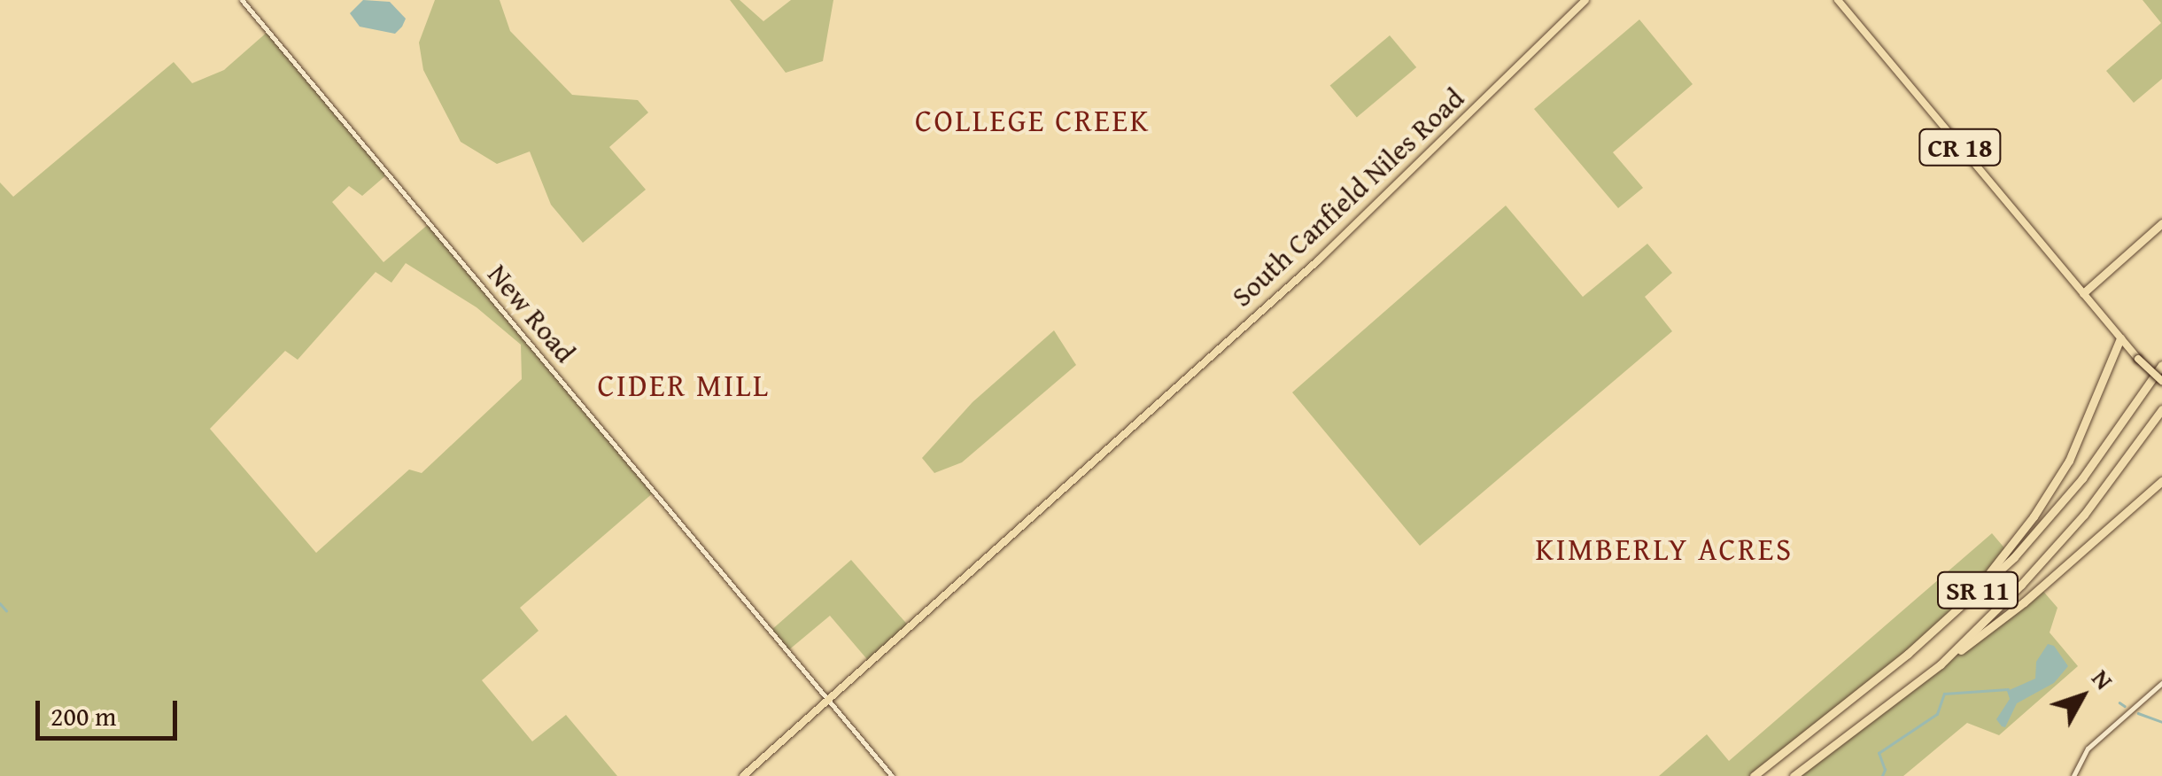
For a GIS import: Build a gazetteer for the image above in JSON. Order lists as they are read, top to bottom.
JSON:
{
  "streets": {
    "highway": ["SR 11"],
    "main road": ["CR 18", "South Canfield Niles Road"],
    "street": ["New Road"]
  },
  "crossings": [
    ["South Canfield Niles Road", "New Road"]
  ],
  "districts": ["COLLEGE CREEK", "CIDER MILL", "KIMBERLY ACRES"],
  "scale_bar": "200 m",
  "north": "top right"
}
